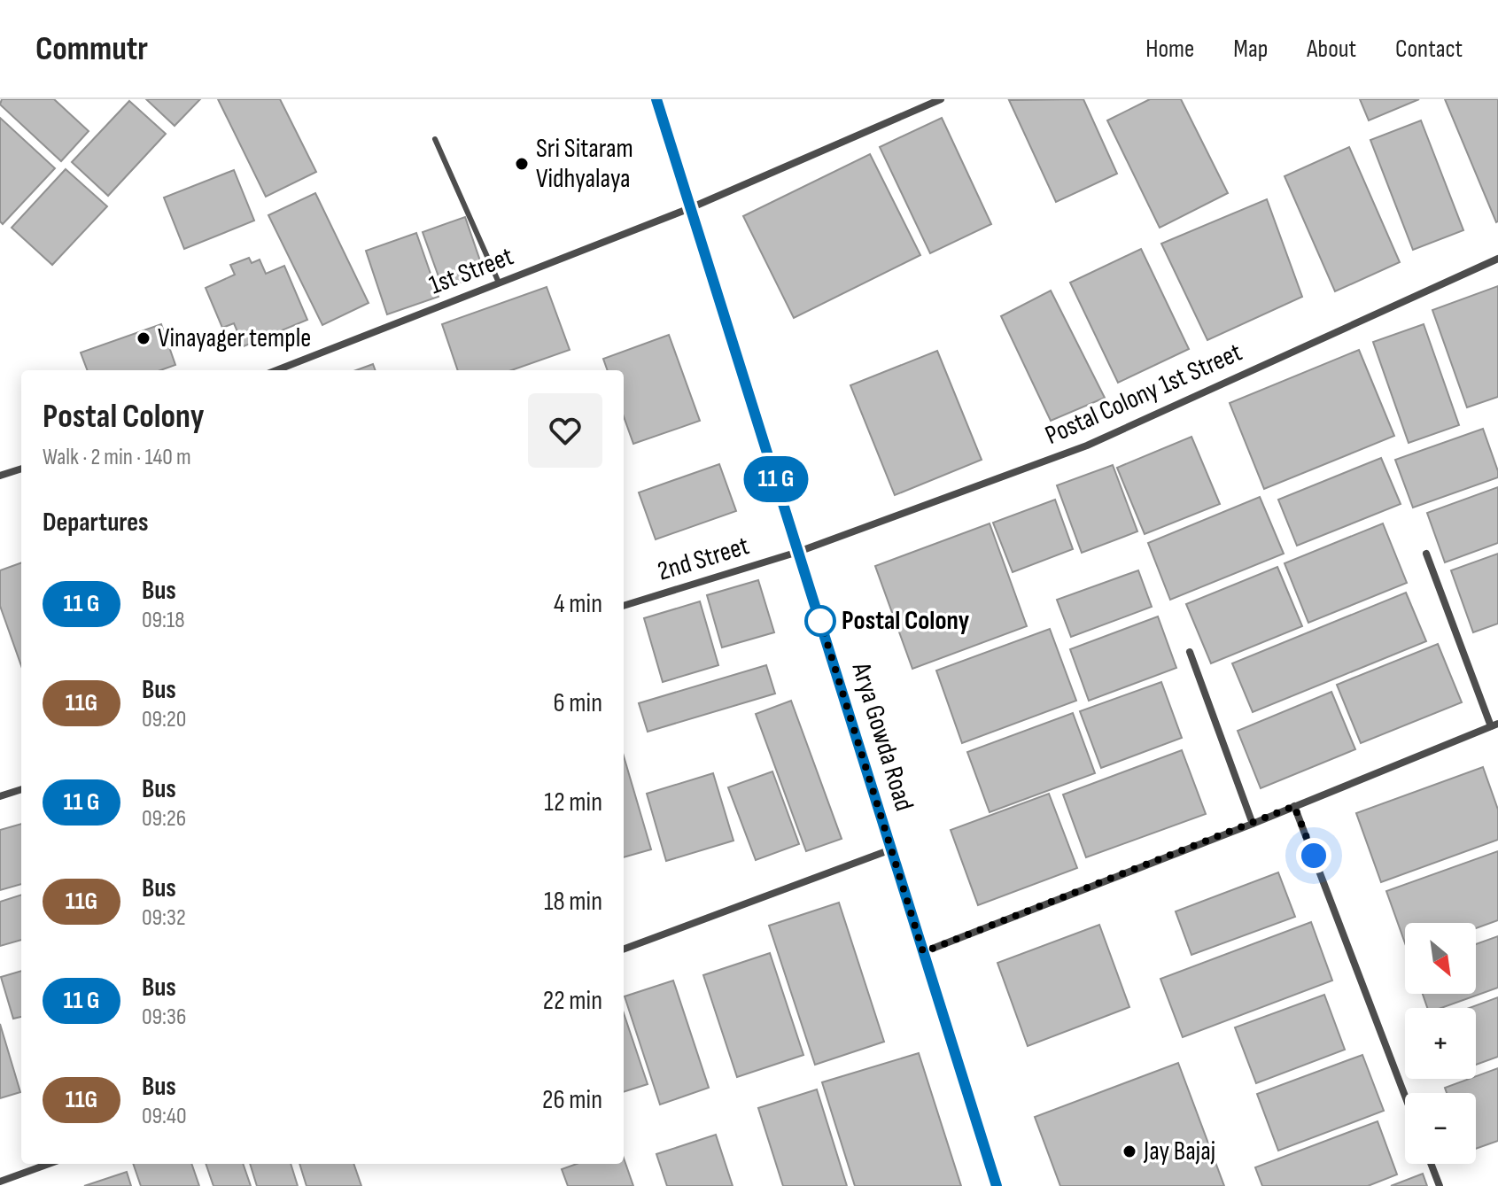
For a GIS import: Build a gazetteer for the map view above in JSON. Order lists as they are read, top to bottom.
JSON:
{
  "streets": {
    "main road": ["Arya Gowda Road"],
    "street": ["1st Street", "Postal Colony 1st Street", "2nd Street"]
  },
  "crossings": [
    ["1st Street", "Arya Gowda Road"],
    ["Postal Colony 1st Street", "2nd Street"],
    ["Postal Colony 1st Street", "Arya Gowda Road"],
    ["2nd Street", "Arya Gowda Road"]
  ],
  "places": [
    "Sri Sitaram Vidhyalaya",
    "Vinayager temple",
    "Postal Colony",
    "Jay Bajaj"
  ],
  "north": "bottom right",
  "page": {
    "header": "Commutr",
    "nav": [
      "Home",
      "Map",
      "About",
      "Contact"
    ],
    "on_map": "11 G",
    "heading": [
      ["Postal Colony", "Walk · 2 min · 140 m"],
      "Departures"
    ],
    "list": [
      {
        "mark": "11 G",
        "name": "Bus",
        "note": "09:18",
        "value": "4 min"
      },
      {
        "mark": "11G",
        "name": "Bus",
        "note": "09:20",
        "value": "6 min"
      },
      {
        "mark": "11 G",
        "name": "Bus",
        "note": "09:26",
        "value": "12 min"
      },
      {
        "mark": "11G",
        "name": "Bus",
        "note": "09:32",
        "value": "18 min"
      },
      {
        "mark": "11 G",
        "name": "Bus",
        "note": "09:36",
        "value": "22 min"
      },
      {
        "mark": "11G",
        "name": "Bus",
        "note": "09:40",
        "value": "26 min"
      }
    ],
    "map_buttons": ["+", "−"]
  }
}
